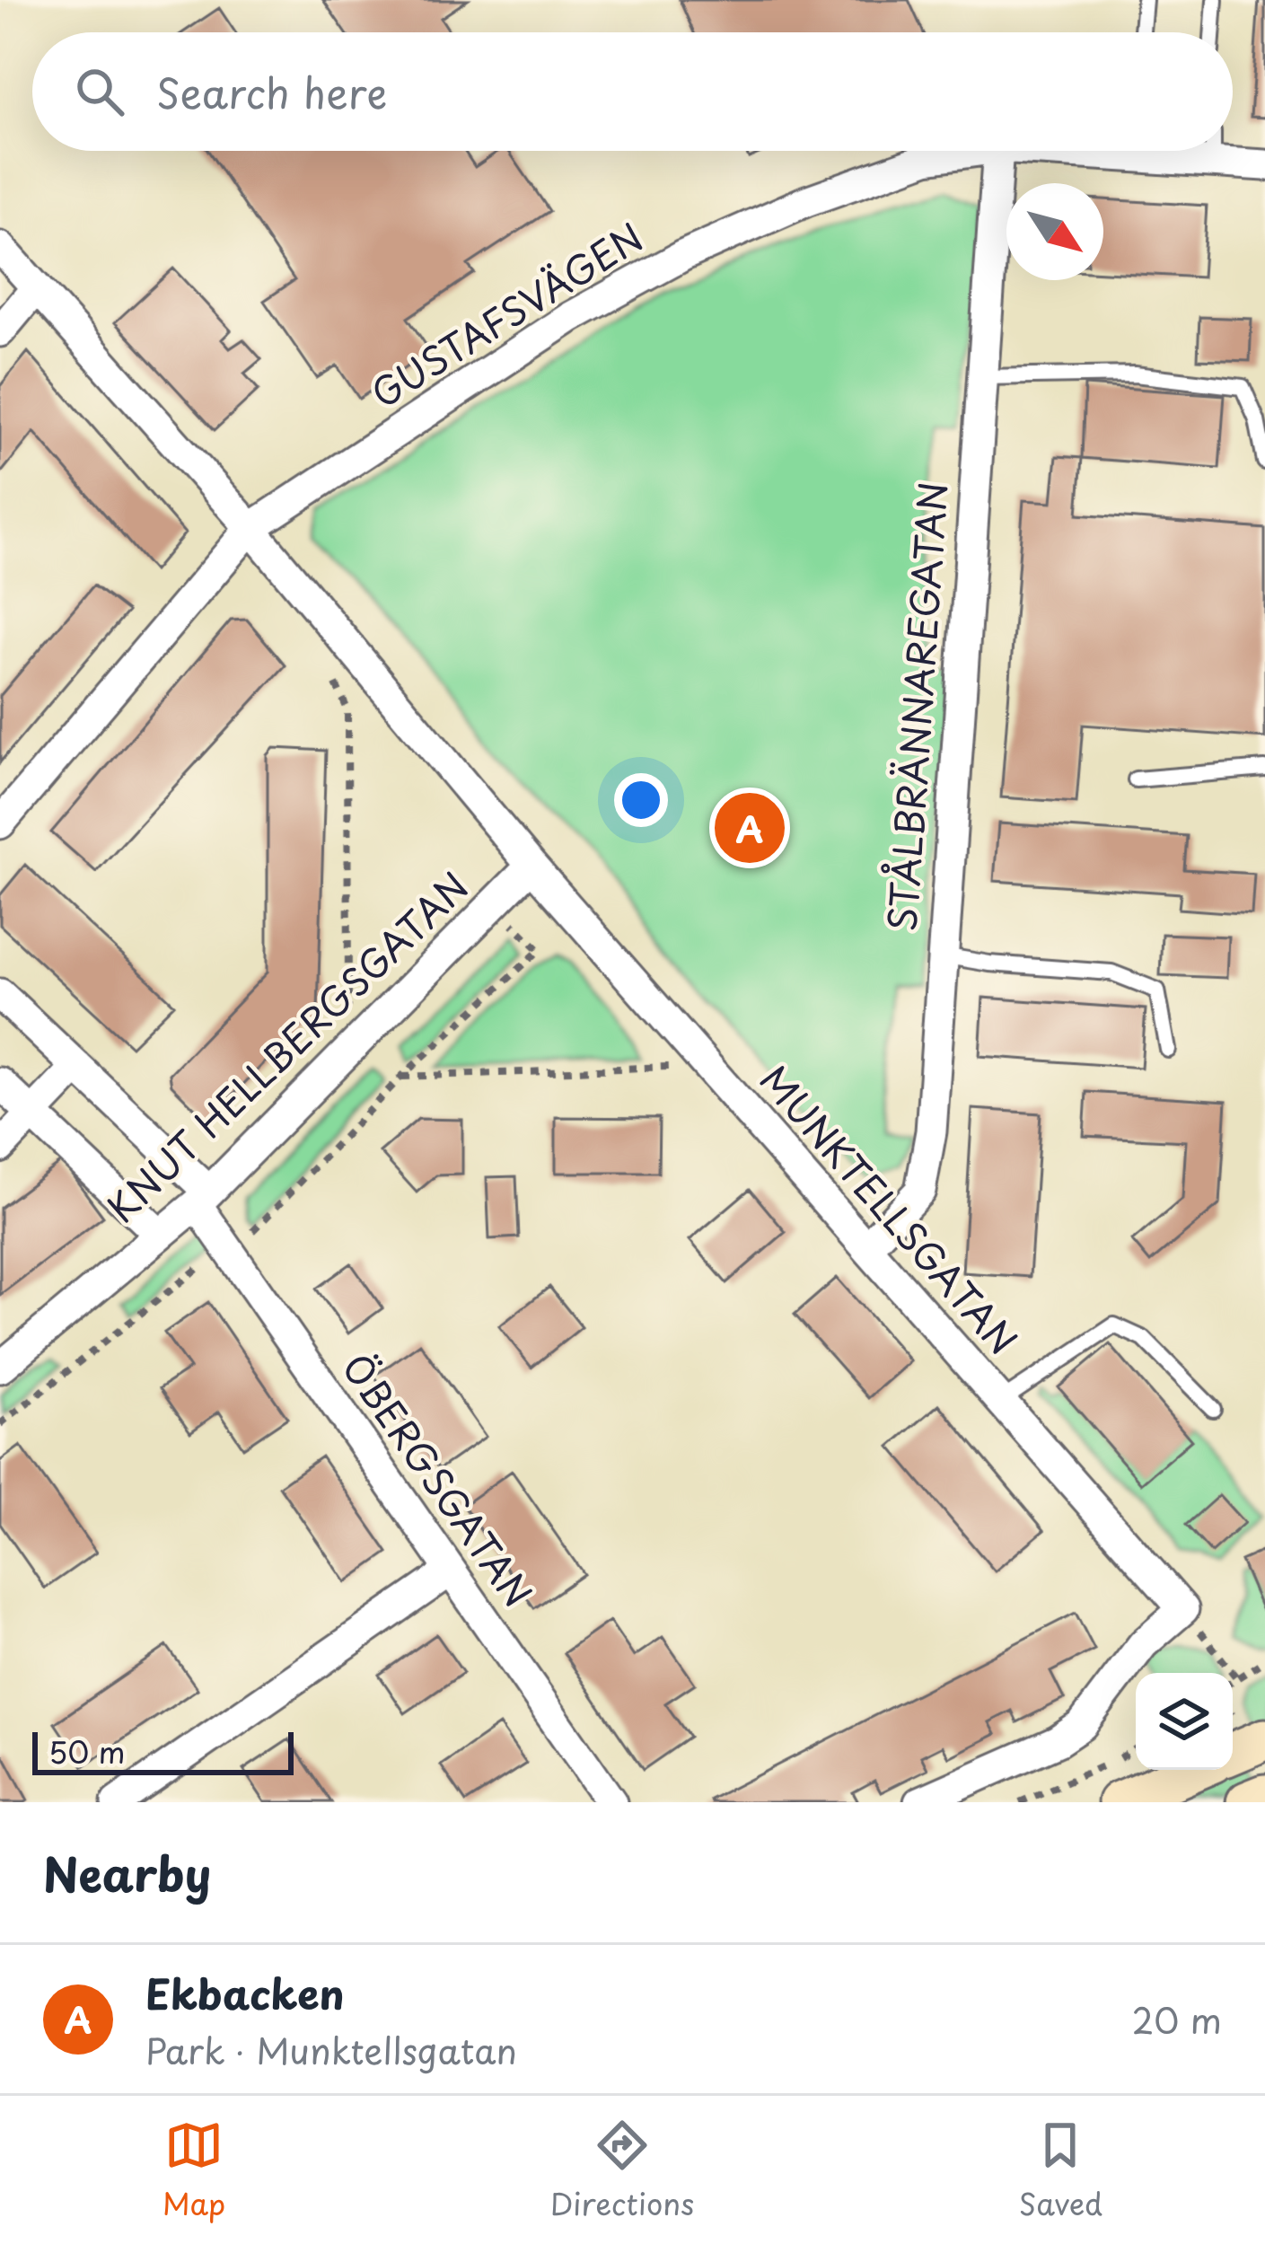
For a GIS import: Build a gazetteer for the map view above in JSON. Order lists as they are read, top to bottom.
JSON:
{
  "streets": {
    "street": [
      "GUSTAFSVÄGEN",
      "STÅLBRÄNNAREGATAN",
      "KNUT HELLBERGSGATAN",
      "MUNKTELLSGATAN",
      "ÖBERGSGATAN"
    ]
  },
  "crossings": [
    ["GUSTAFSVÄGEN", "MUNKTELLSGATAN"],
    ["STÅLBRÄNNAREGATAN", "MUNKTELLSGATAN"],
    ["KNUT HELLBERGSGATAN", "MUNKTELLSGATAN"],
    ["KNUT HELLBERGSGATAN", "ÖBERGSGATAN"]
  ],
  "scale_bar": "50 m",
  "north": "bottom right",
  "page": {
    "search": "Search here",
    "pins": "A",
    "scale": "50 m",
    "heading": "Nearby",
    "list": [
      {
        "mark": "A",
        "name": "Ekbacken",
        "note": "Park · Munktellsgatan",
        "value": "20 m"
      }
    ],
    "nav": ["Map", "Directions", "Saved"]
  }
}
